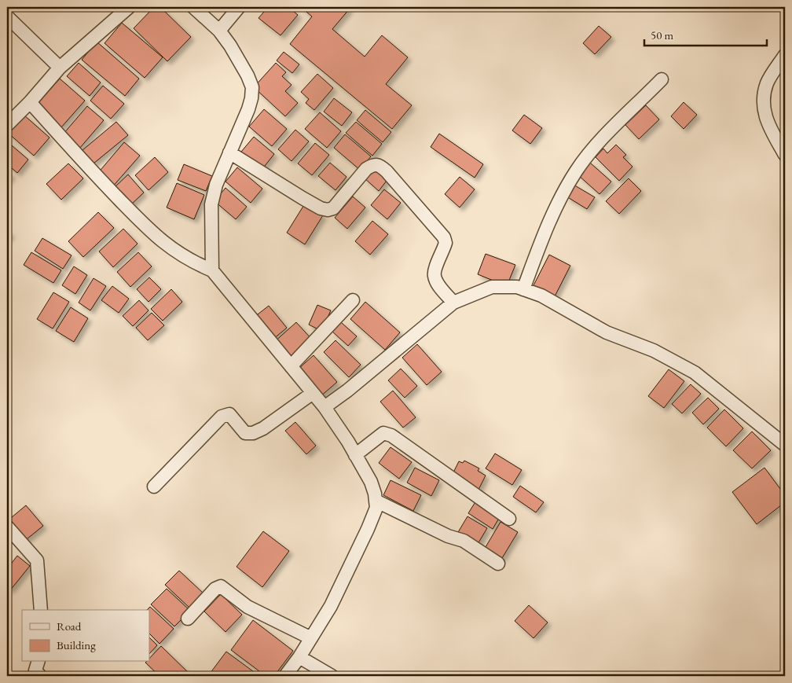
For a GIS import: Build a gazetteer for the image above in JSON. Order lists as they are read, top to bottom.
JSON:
{
  "legend": ["Road", "Building"],
  "scale_bar": "50 m"
}
